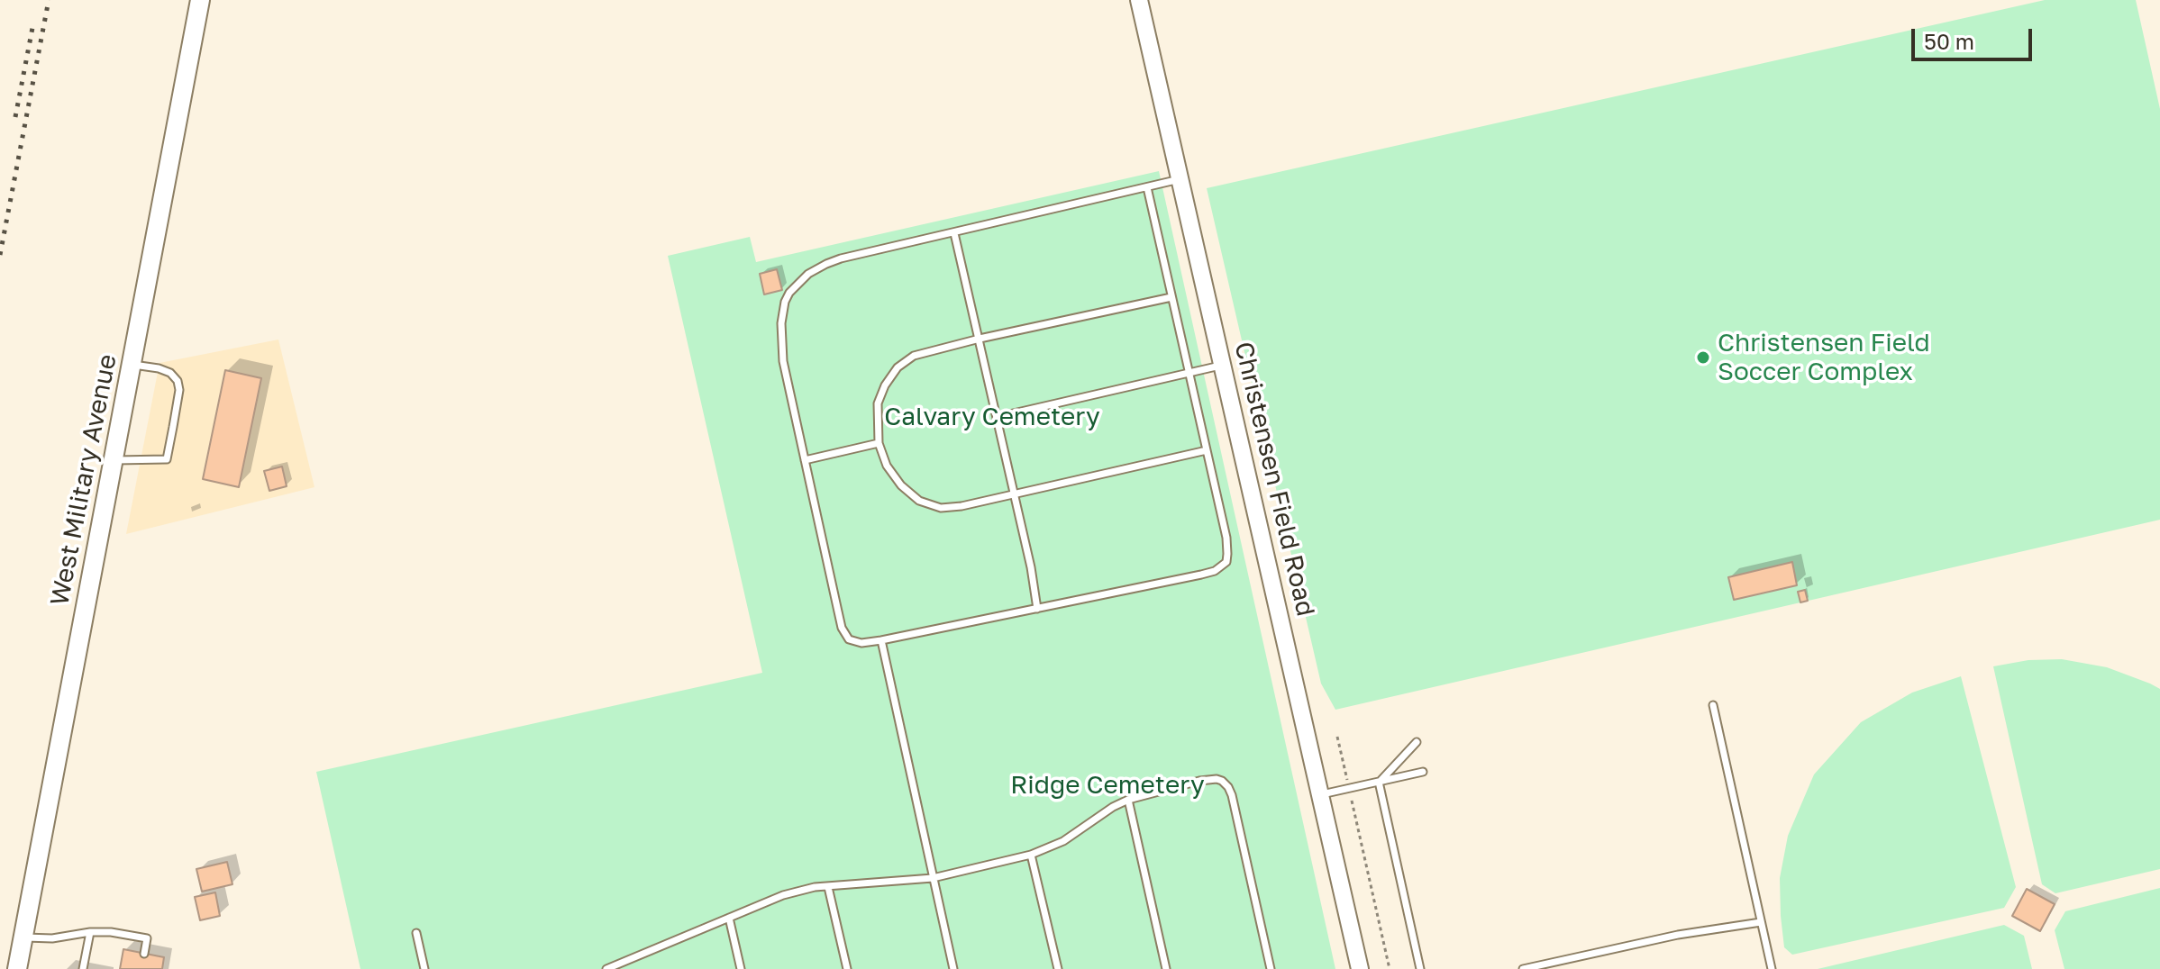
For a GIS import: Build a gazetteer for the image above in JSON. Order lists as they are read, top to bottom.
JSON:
{
  "streets": {
    "main road": ["West Military Avenue"],
    "street": ["Christensen Field Road"]
  },
  "parks": ["Calvary Cemetery", "Ridge Cemetery"],
  "places": ["Christensen Field Soccer Complex"],
  "scale_bar": "50 m"
}
